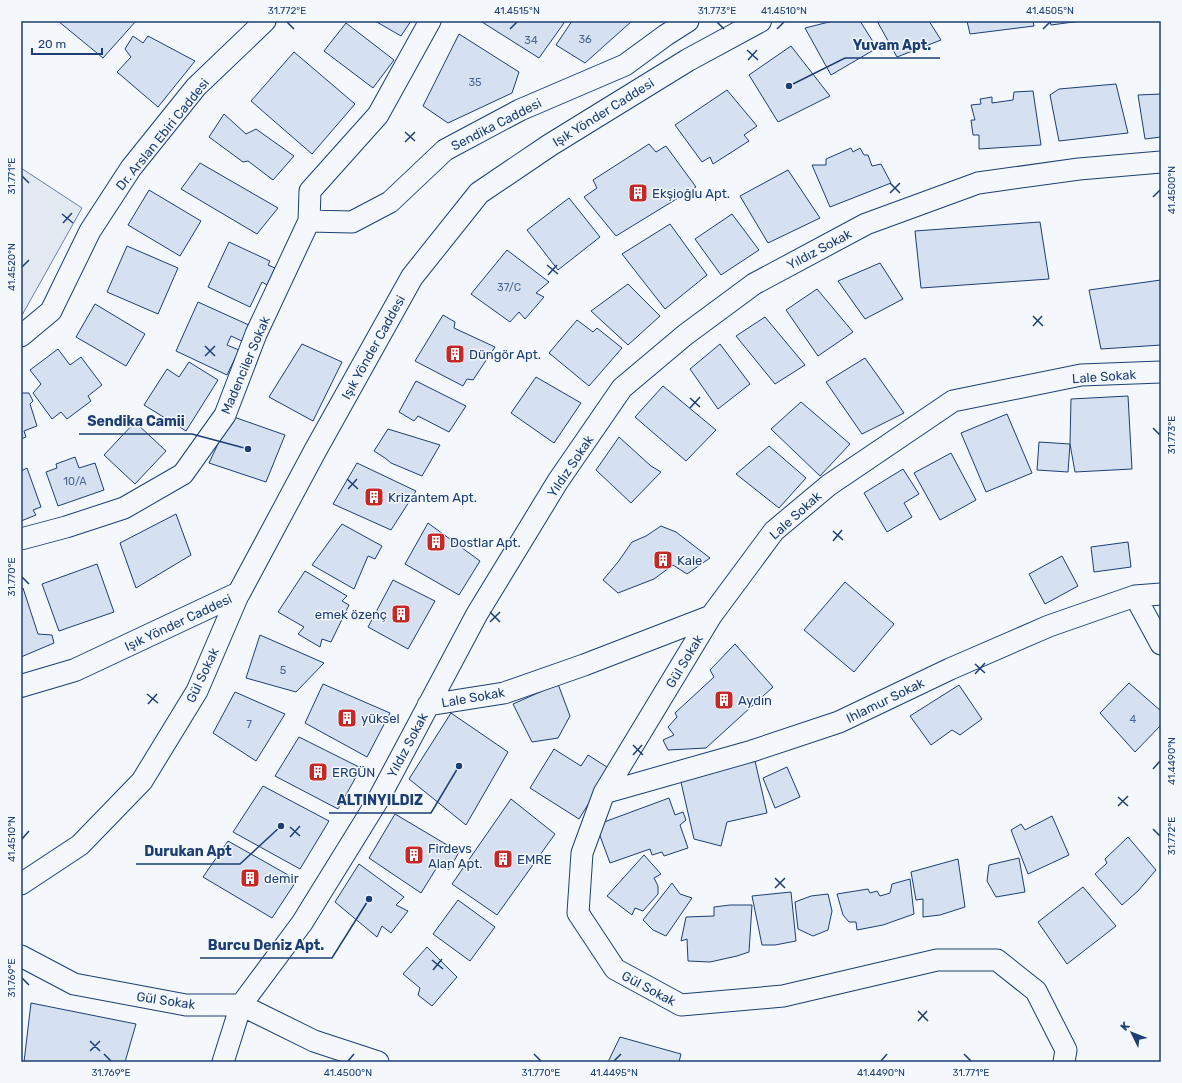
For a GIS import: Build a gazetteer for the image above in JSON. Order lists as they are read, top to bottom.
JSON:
{
  "streets": {
    "street": [
      "Işık Yönder Caddesi",
      "Sendika Caddesi",
      "Dr. Arslan Ebiri Caddesi",
      "Yıldız Sokak",
      "Madenciler Sokak",
      "Lale Sokak",
      "Gül Sokak",
      "Ihlamur Sokak"
    ]
  },
  "crossings": [
    ["Işık Yönder Caddesi", "Gül Sokak"],
    ["Sendika Caddesi", "Madenciler Sokak"],
    ["Yıldız Sokak", "Lale Sokak"],
    ["Yıldız Sokak", "Gül Sokak"],
    ["Lale Sokak", "Gül Sokak"],
    ["Gül Sokak", "Ihlamur Sokak"]
  ],
  "places": {
    "other": [
      "Yuvam Apt.",
      "Sendika Camii",
      "ALTINYILDIZ",
      "Durukan Apt",
      "Burcu Deniz Apt."
    ],
    "building": [
      "Ekşioğlu Apt.",
      "Düngör Apt.",
      "Krizantem Apt.",
      "Dostlar Apt.",
      "Kale",
      "emek özenç",
      "Aydın",
      "yüksel",
      "ERGÜN",
      "Firdevs Alan Apt.",
      "EMRE",
      "demir"
    ]
  },
  "house_numbers": [
    "36",
    "34",
    "35",
    "37/C",
    "10/A",
    "5",
    "4",
    "7"
  ],
  "scale_bar": "20 m",
  "north": "top left",
  "coordinates": [
    "31.772°E",
    "41.4515°N",
    "31.773°E",
    "41.4510°N",
    "41.4505°N",
    "31.771°E",
    "41.4500°N",
    "41.4520°N",
    "31.770°E",
    "41.4490°N",
    "31.769°E",
    "41.4495°N"
  ]
}
